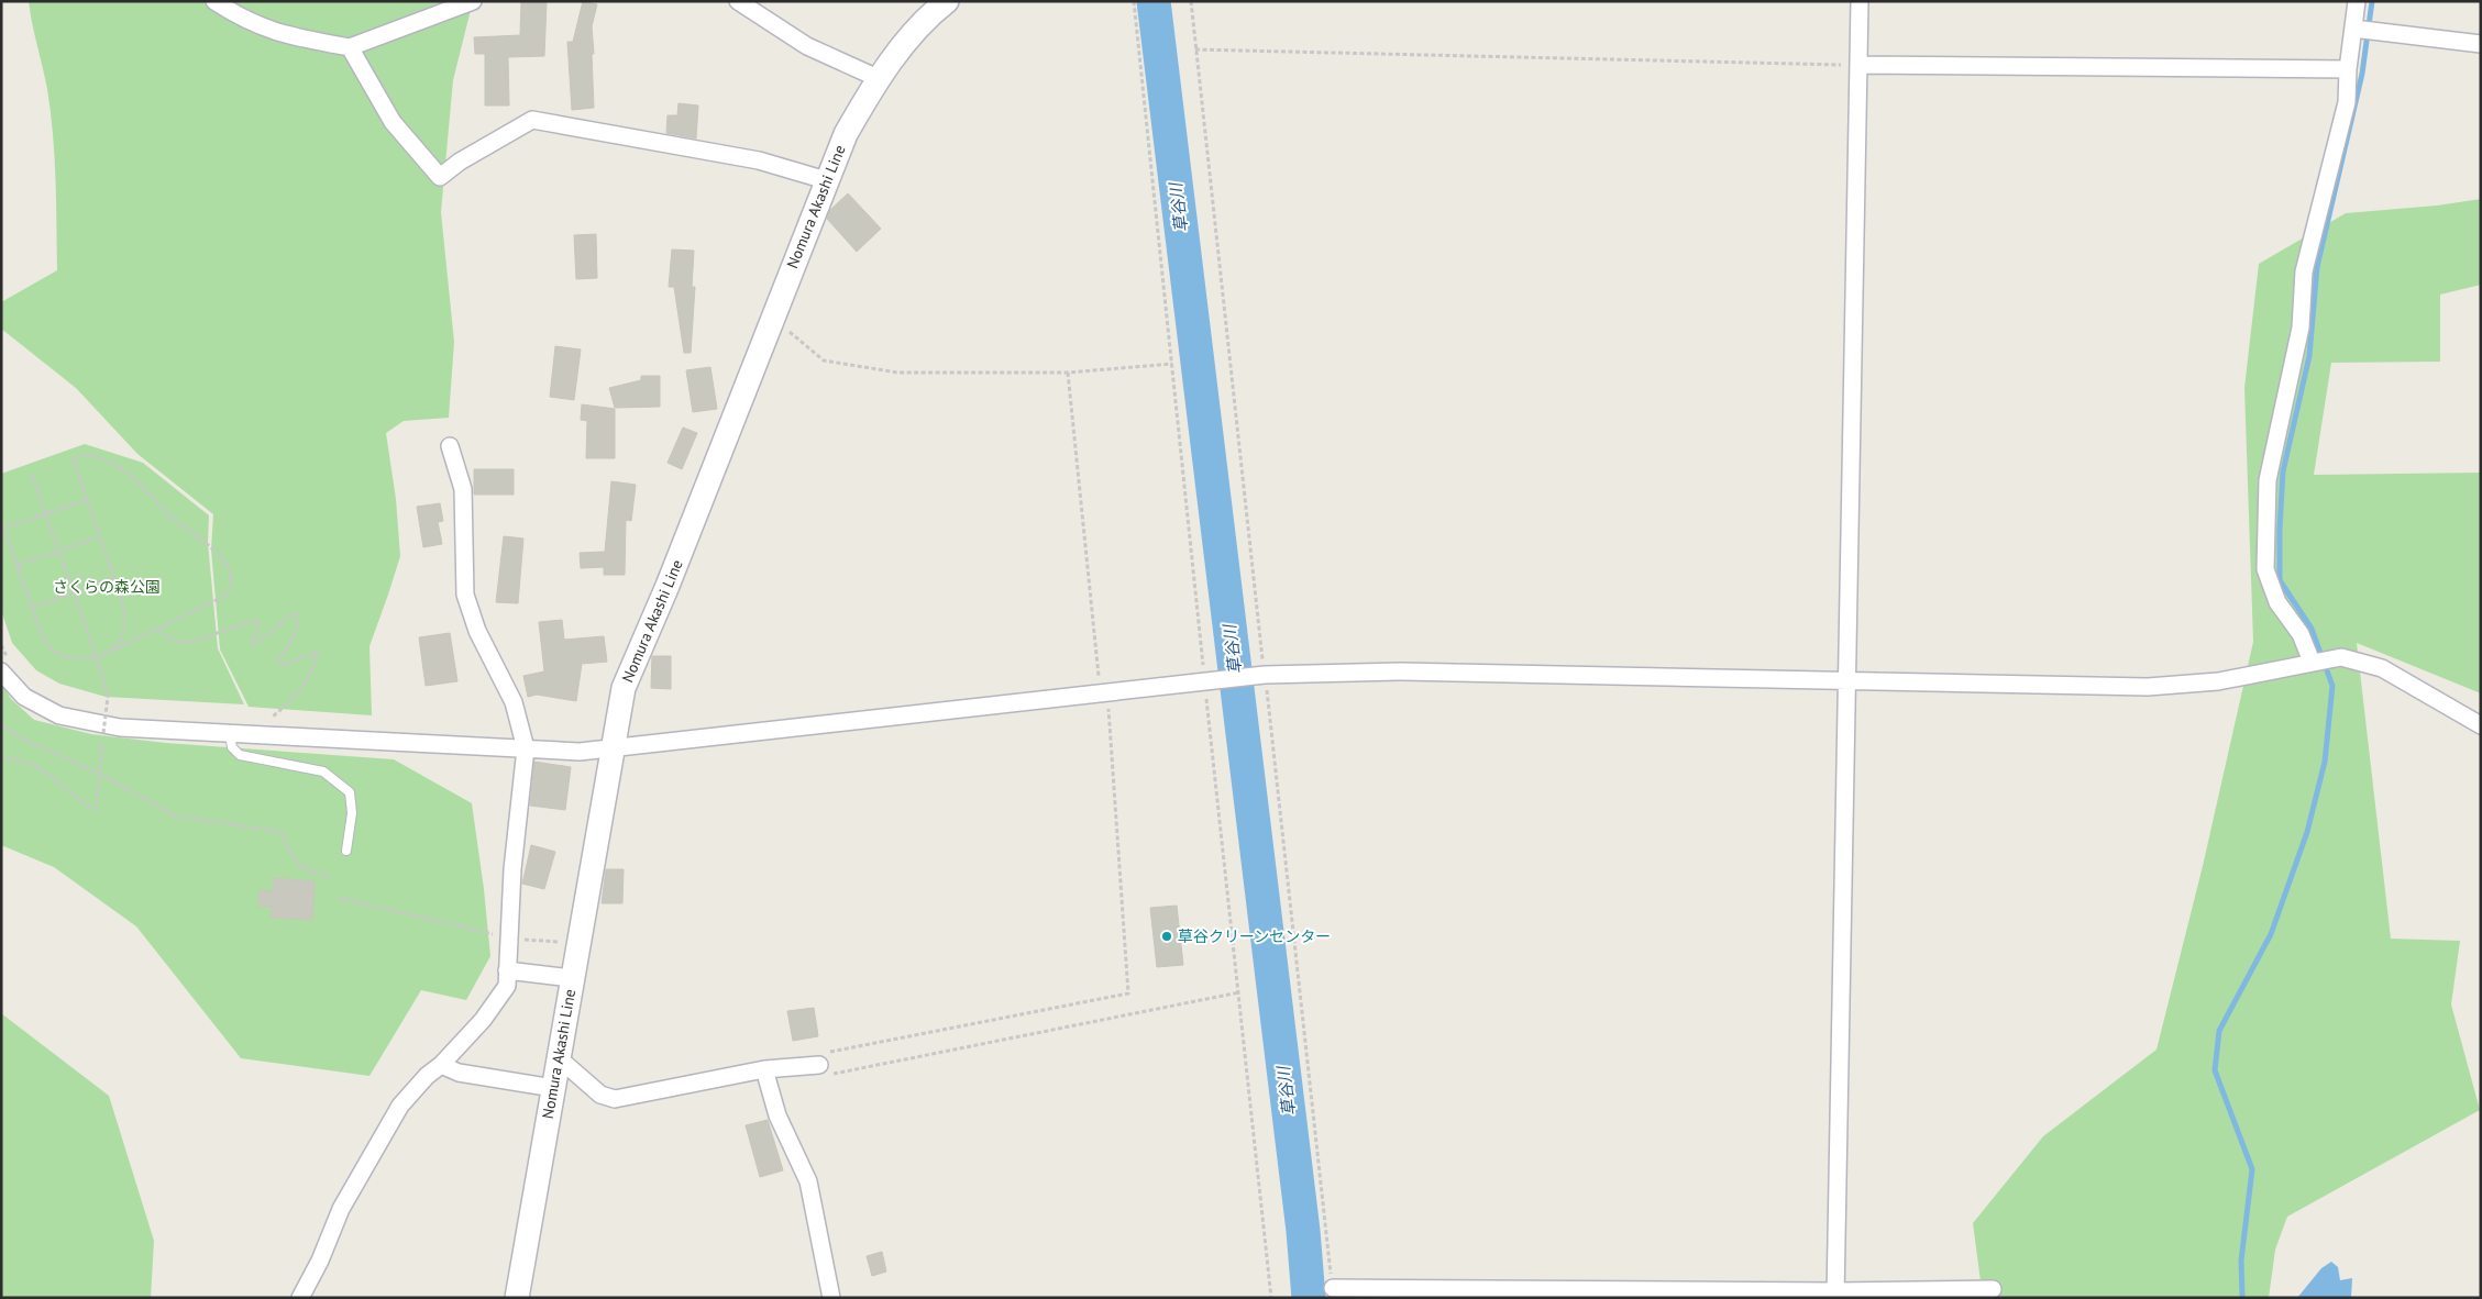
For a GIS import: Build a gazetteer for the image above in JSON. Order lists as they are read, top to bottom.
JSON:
{
  "streets": {
    "main road": ["Nomura Akashi Line"]
  },
  "water": ["草谷川"],
  "parks": ["さくらの森公園"],
  "places": ["草谷クリーンセンター"]
}
